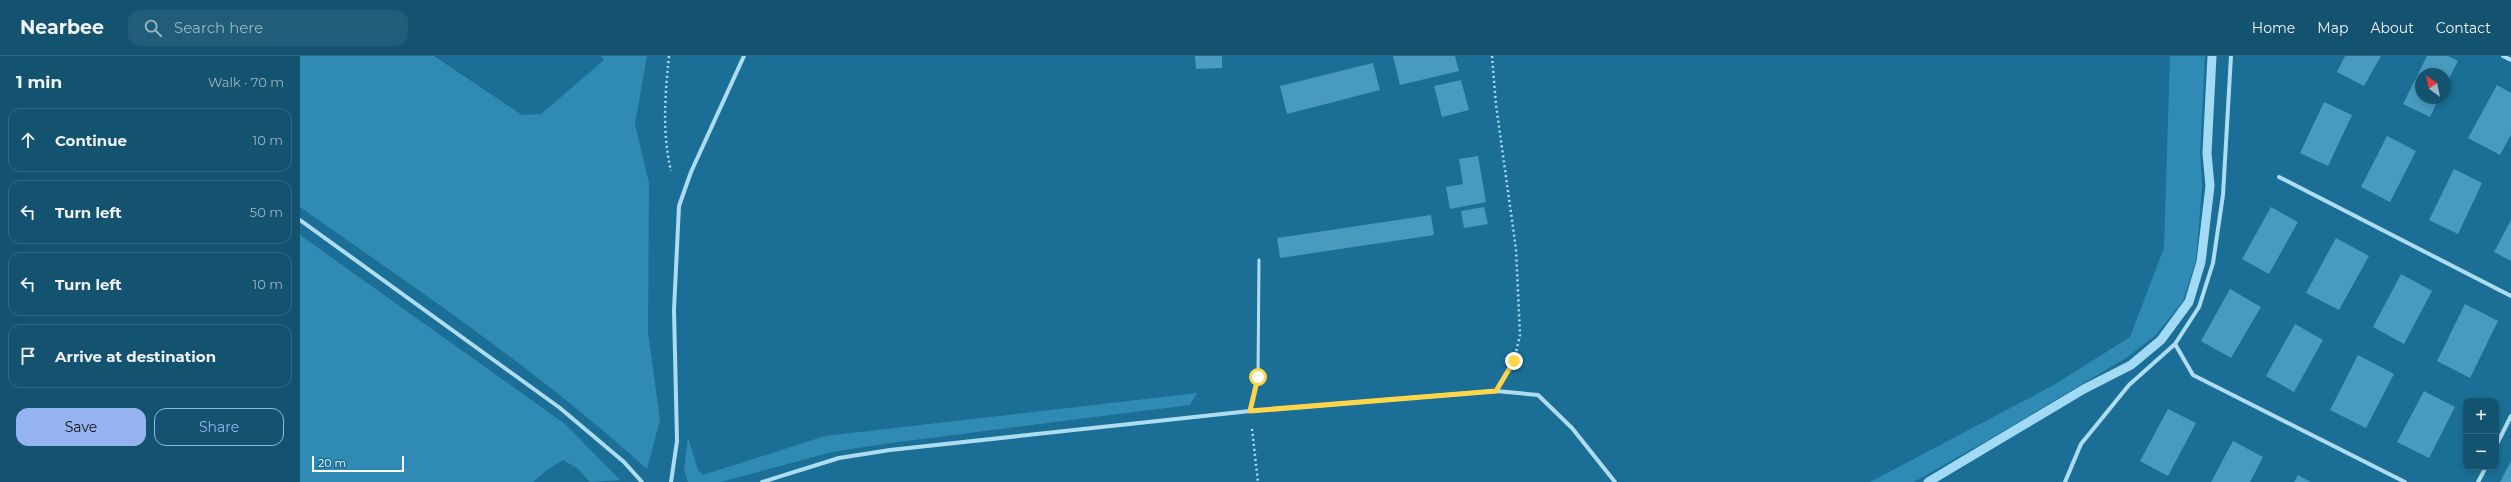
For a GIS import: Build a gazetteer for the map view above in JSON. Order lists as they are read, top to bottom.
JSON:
{
  "scale_bar": "20 m",
  "north": "top left",
  "page": {
    "header": "Nearbee",
    "search": "Search here",
    "nav": [
      "Home",
      "Map",
      "About",
      "Contact"
    ],
    "heading": ["1 min", "Walk · 70 m"],
    "list": [
      ["Continue", "10 m"],
      ["Turn left", "50 m"],
      ["Turn left", "10 m"],
      "Arrive at destination"
    ],
    "buttons": ["Save", "Share"],
    "map_buttons": ["+", "−"],
    "scale": "20 m"
  }
}
